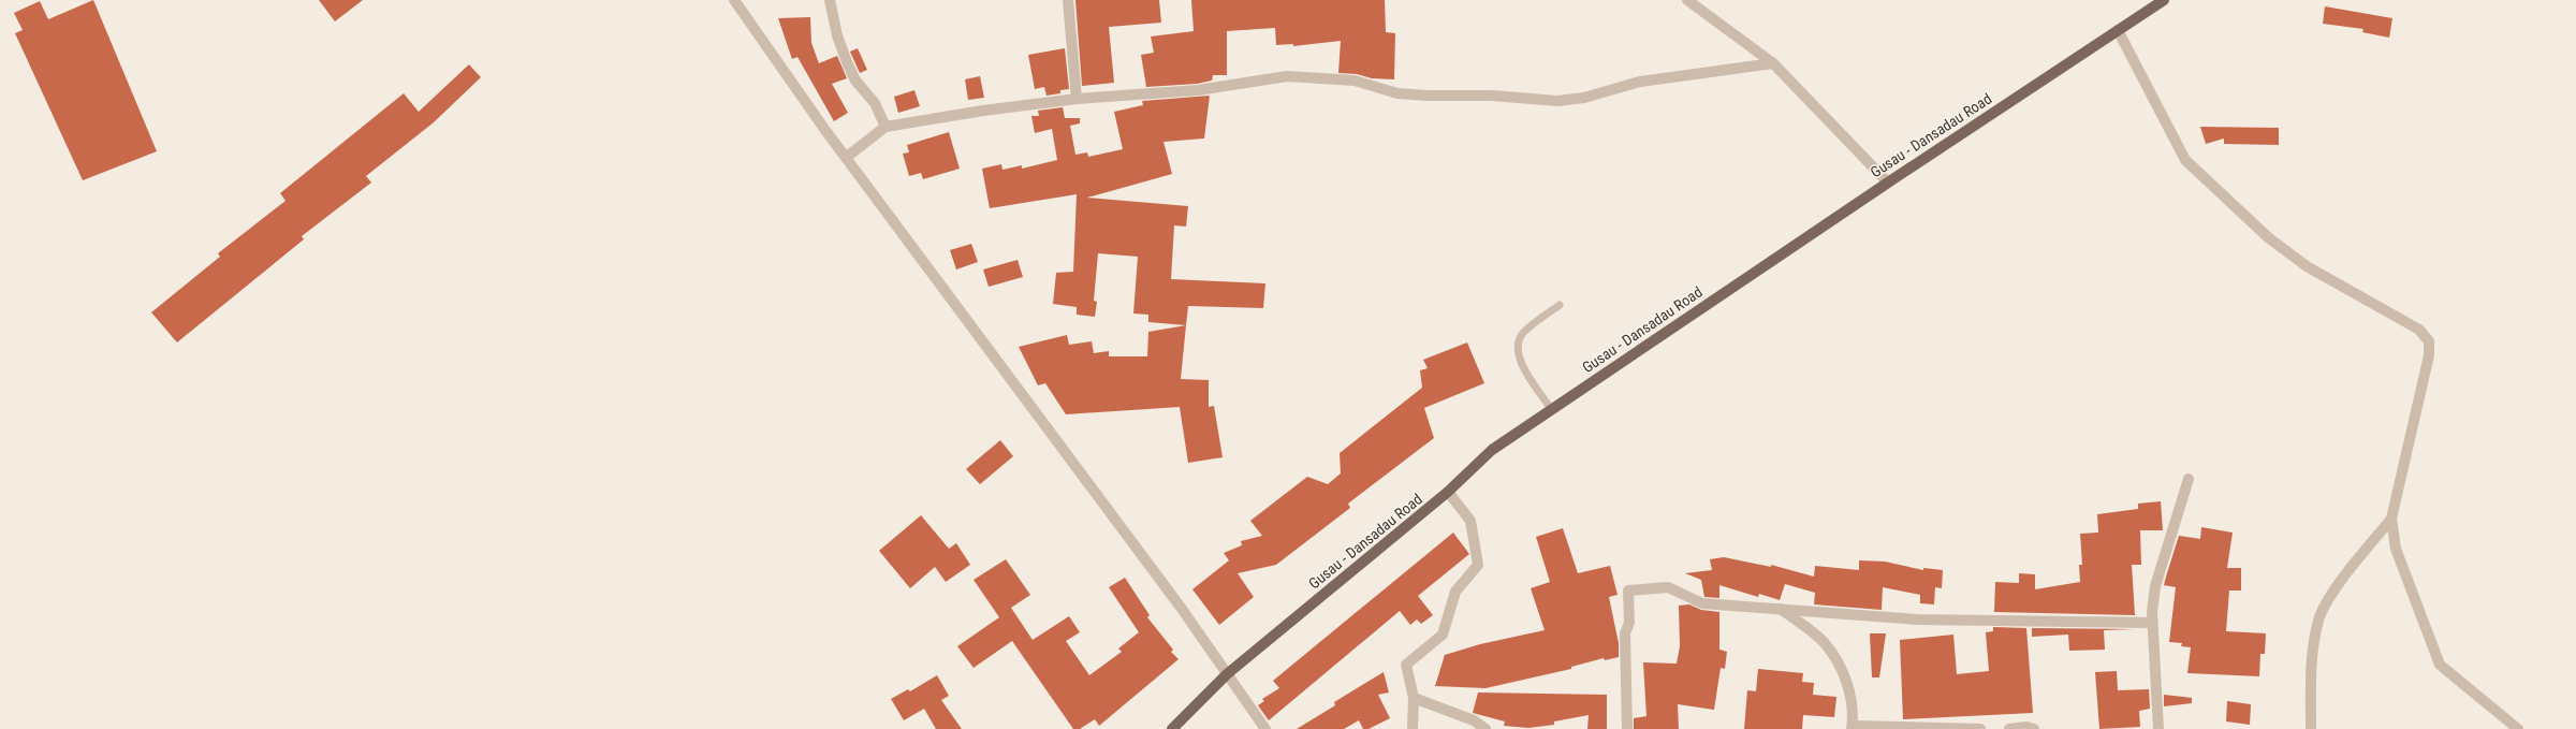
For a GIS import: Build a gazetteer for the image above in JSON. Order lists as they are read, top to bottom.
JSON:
{
  "streets": {
    "main road": ["Gusau - Dansadau Road"]
  }
}
